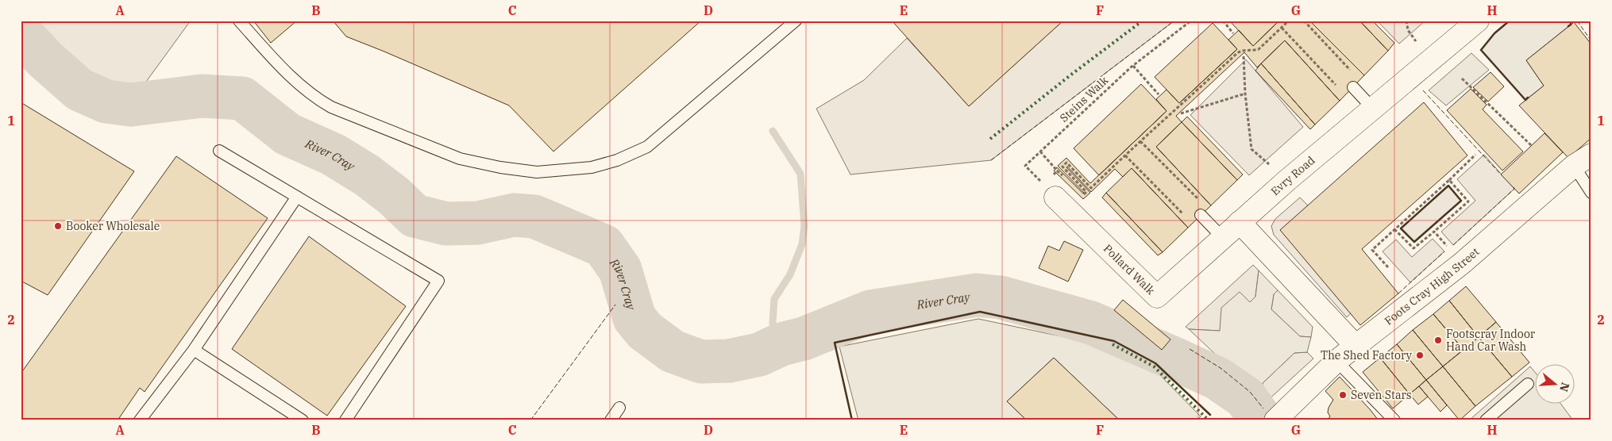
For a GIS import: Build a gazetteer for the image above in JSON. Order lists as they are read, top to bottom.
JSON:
{
  "streets": {
    "street": ["Evry Road", "Pollard Walk", "Foots Cray High Street"],
    "path": ["Steins Walk"]
  },
  "crossings": [
    ["Steins Walk", "Pollard Walk"],
    ["Evry Road", "Pollard Walk"]
  ],
  "water": ["River Cray"],
  "places": [
    "Booker Wholesale",
    "Footscray Indoor Hand Car Wash",
    "The Shed Factory",
    "Seven Stars"
  ],
  "north": "right",
  "grid": {
    "columns": [
      "A",
      "B",
      "C",
      "D",
      "E",
      "F",
      "G",
      "H"
    ],
    "rows": ["1", "2"]
  }
}
